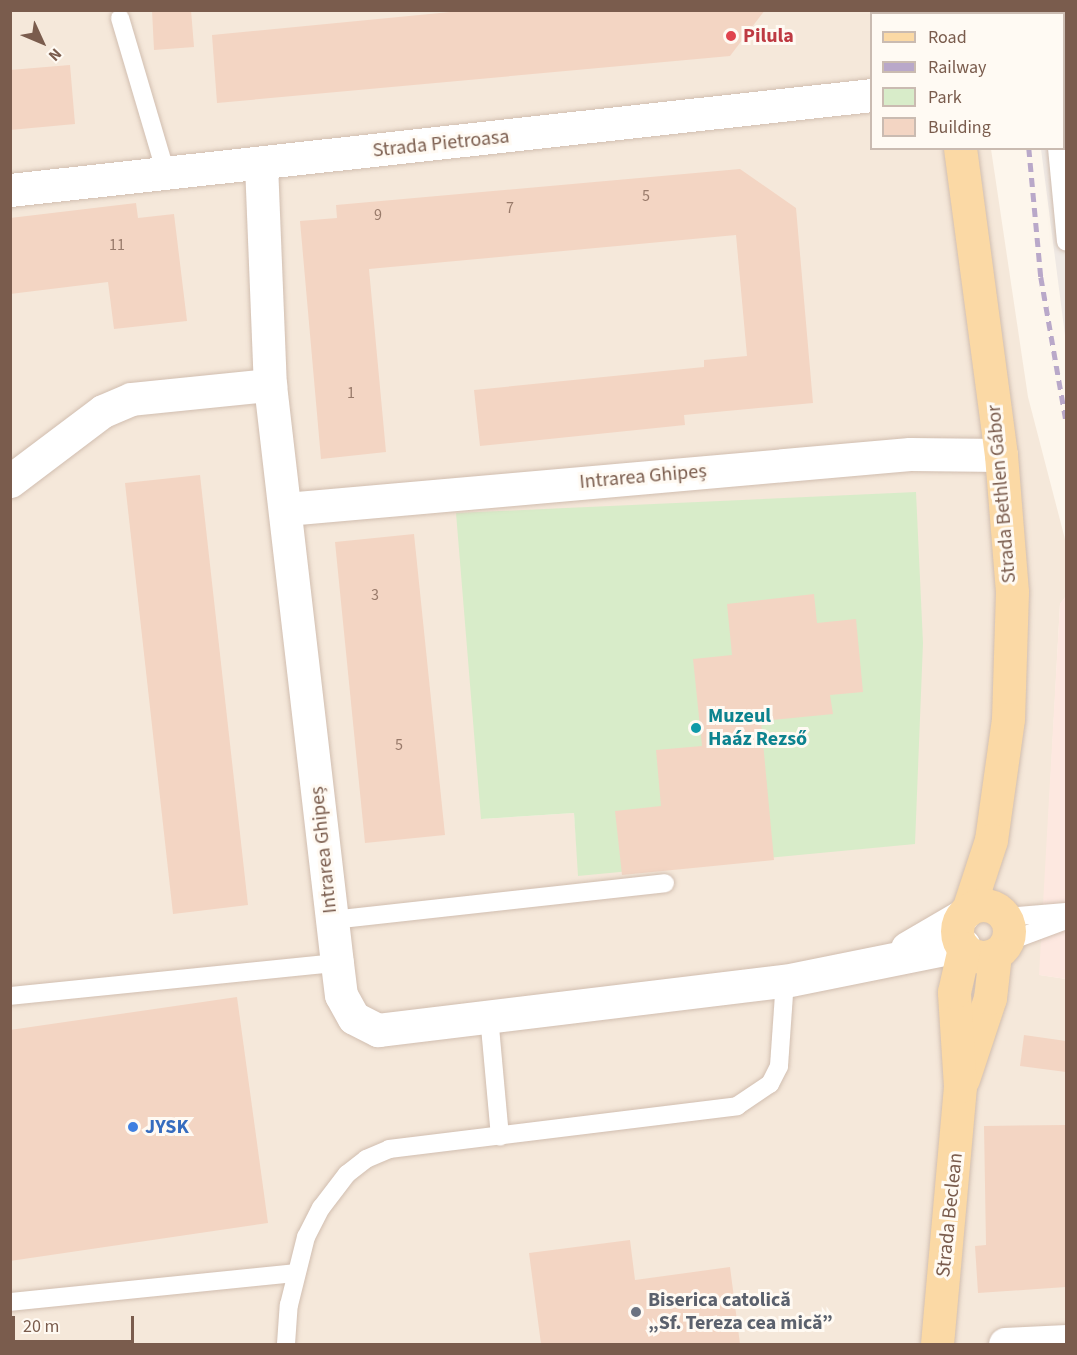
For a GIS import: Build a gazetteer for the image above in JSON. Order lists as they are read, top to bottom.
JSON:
{
  "streets": {
    "main road": ["Strada Bethlen Gábor", "Strada Beclean"],
    "street": ["Strada Pietroasa", "Intrarea Ghipeș"]
  },
  "crossings": [
    ["Strada Pietroasa", "Intrarea Ghipeș"],
    ["Intrarea Ghipeș", "Strada Bethlen Gábor"],
    ["Strada Bethlen Gábor", "Strada Beclean"]
  ],
  "places": [
    "Pilula",
    "Muzeul Haáz Rezső",
    "JYSK",
    "Biserica catolică „Sf. Tereza cea mică”"
  ],
  "house_numbers": [
    "5",
    "7",
    "9",
    "11",
    "1",
    "3",
    "5"
  ],
  "legend": [
    "Road",
    "Railway",
    "Park",
    "Building"
  ],
  "scale_bar": "20 m",
  "north": "bottom right"
}
